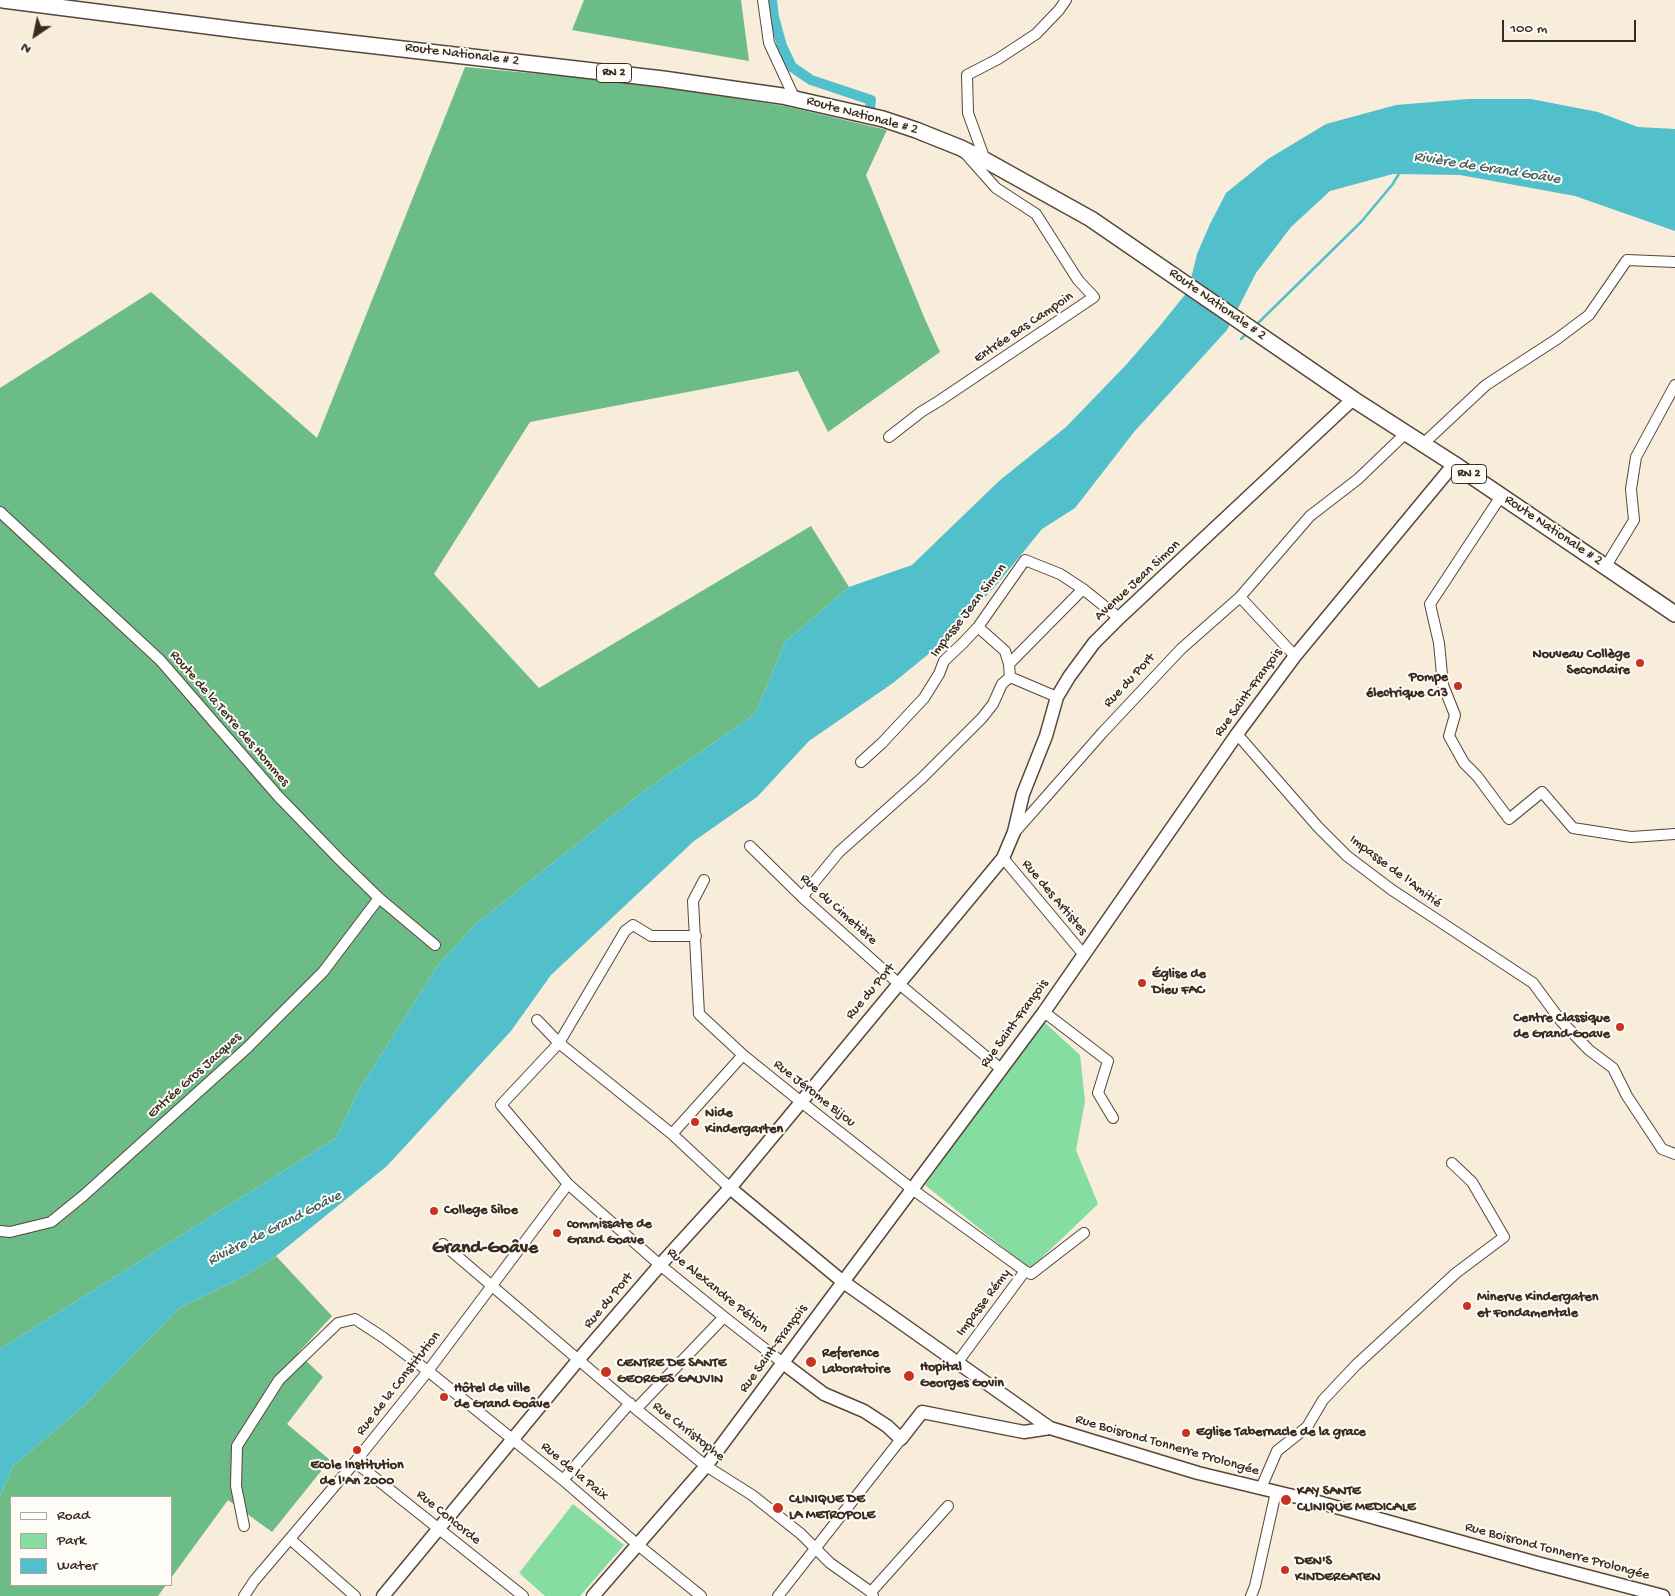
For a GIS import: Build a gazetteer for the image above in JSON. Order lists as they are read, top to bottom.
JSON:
{
  "streets": {
    "main road": ["Route Nationale # 2", "RN 2"],
    "street": [
      "Entrée Bas Campoin",
      "Avenue Jean Simon",
      "Impasse Jean Simon",
      "Rue du Port",
      "Rue Saint-François",
      "Route de la Terre des Hommes",
      "Impasse de l'Amitié",
      "Rue des Artistes",
      "Rue du Cimetière",
      "Entrée Gros Jacques",
      "Rue Jérome Bijou",
      "Rue Alexandre Pétion",
      "Impasse Rémy",
      "Rue de la Constitution",
      "Rue Christophe",
      "Rue Boisrond Tonnerre Prolongée",
      "Rue de la Paix",
      "Rue Concorde"
    ]
  },
  "crossings": [
    ["Route Nationale # 2", "Entrée Bas Campoin"],
    ["Route Nationale # 2", "Avenue Jean Simon"],
    ["Route Nationale # 2", "Rue du Port"],
    ["Route Nationale # 2", "Rue Saint-François"],
    ["Avenue Jean Simon", "Impasse Jean Simon"],
    ["Avenue Jean Simon", "Rue du Port"],
    ["Rue du Port", "Rue des Artistes"],
    ["Rue du Port", "Rue du Cimetière"],
    ["Rue du Port", "Rue Jérome Bijou"],
    ["Rue du Port", "Rue Alexandre Pétion"],
    ["Rue du Port", "Rue Christophe"],
    ["Rue du Port", "Rue Boisrond Tonnerre Prolongée"],
    ["Rue du Port", "Rue de la Paix"],
    ["Rue du Port", "Rue Concorde"],
    ["Rue Saint-François", "Impasse de l'Amitié"],
    ["Rue Saint-François", "Rue des Artistes"],
    ["Rue Saint-François", "Rue du Cimetière"],
    ["Rue Saint-François", "Rue Jérome Bijou"],
    ["Rue Saint-François", "Rue Alexandre Pétion"],
    ["Rue Saint-François", "Rue Christophe"],
    ["Rue Saint-François", "Rue Boisrond Tonnerre Prolongée"],
    ["Rue Saint-François", "Rue de la Paix"],
    ["Route de la Terre des Hommes", "Entrée Gros Jacques"],
    ["Rue Jérome Bijou", "Impasse Rémy"],
    ["Rue Alexandre Pétion", "Rue de la Constitution"],
    ["Impasse Rémy", "Rue Boisrond Tonnerre Prolongée"],
    ["Rue de la Constitution", "Rue Christophe"],
    ["Rue de la Constitution", "Rue de la Paix"],
    ["Rue de la Constitution", "Rue Concorde"]
  ],
  "districts": ["Grand-Goâve"],
  "water": ["Rivière de Grand Goâve"],
  "places": [
    "Nouveau Collège Secondaire",
    "Pompe électrique C13",
    "Église de Dieu FAC",
    "Centre Classique de Grand-Goave",
    "Nide Kindergarten",
    "College Siloe",
    "commissate de Grand Goave",
    "Minerve Kindergaten et Fondamentale",
    "Reference Laboratoire",
    "CENTRE DE SANTE GEORGES GAUVIN",
    "Hopital Georges Govin",
    "Hôtel de ville de Grand Goâve",
    "Eglise Tabernacle de la grace",
    "Ecole Institution de l'An 2000",
    "KAY SANTE CLINIQUE MEDICALE",
    "CLINIQUE DE LA METROPOLE",
    "DEN'S KINDERGATEN"
  ],
  "legend": ["Road", "Park", "Water"],
  "scale_bar": "100 m",
  "north": "bottom left"
}
